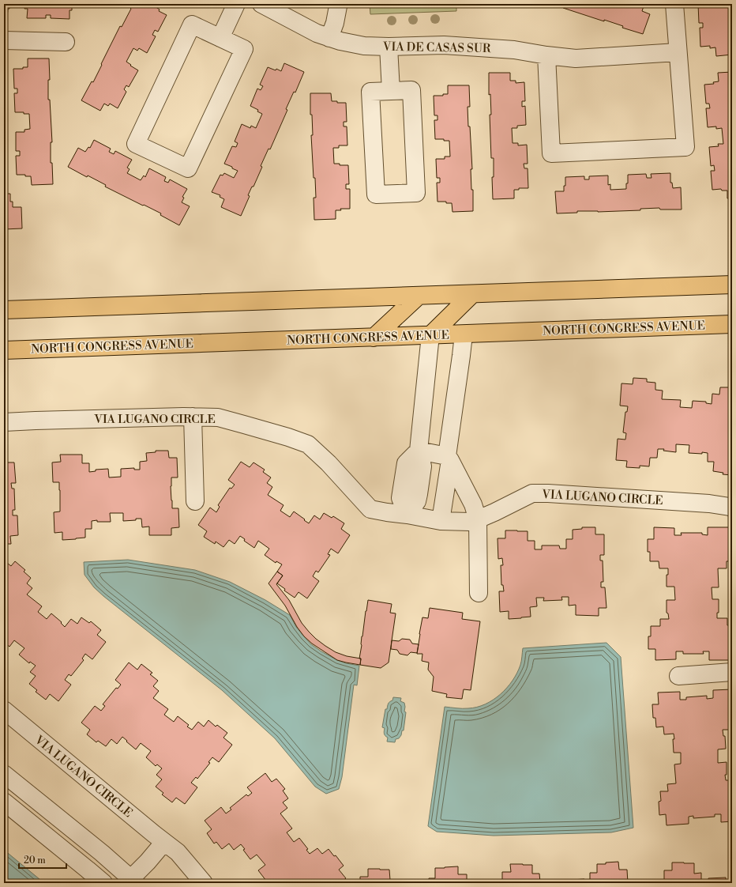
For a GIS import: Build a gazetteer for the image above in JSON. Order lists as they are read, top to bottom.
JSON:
{
  "streets": {
    "main road": ["NORTH CONGRESS AVENUE"],
    "street": ["VIA DE CASAS SUR", "VIA LUGANO CIRCLE"]
  },
  "scale_bar": "20 m"
}
